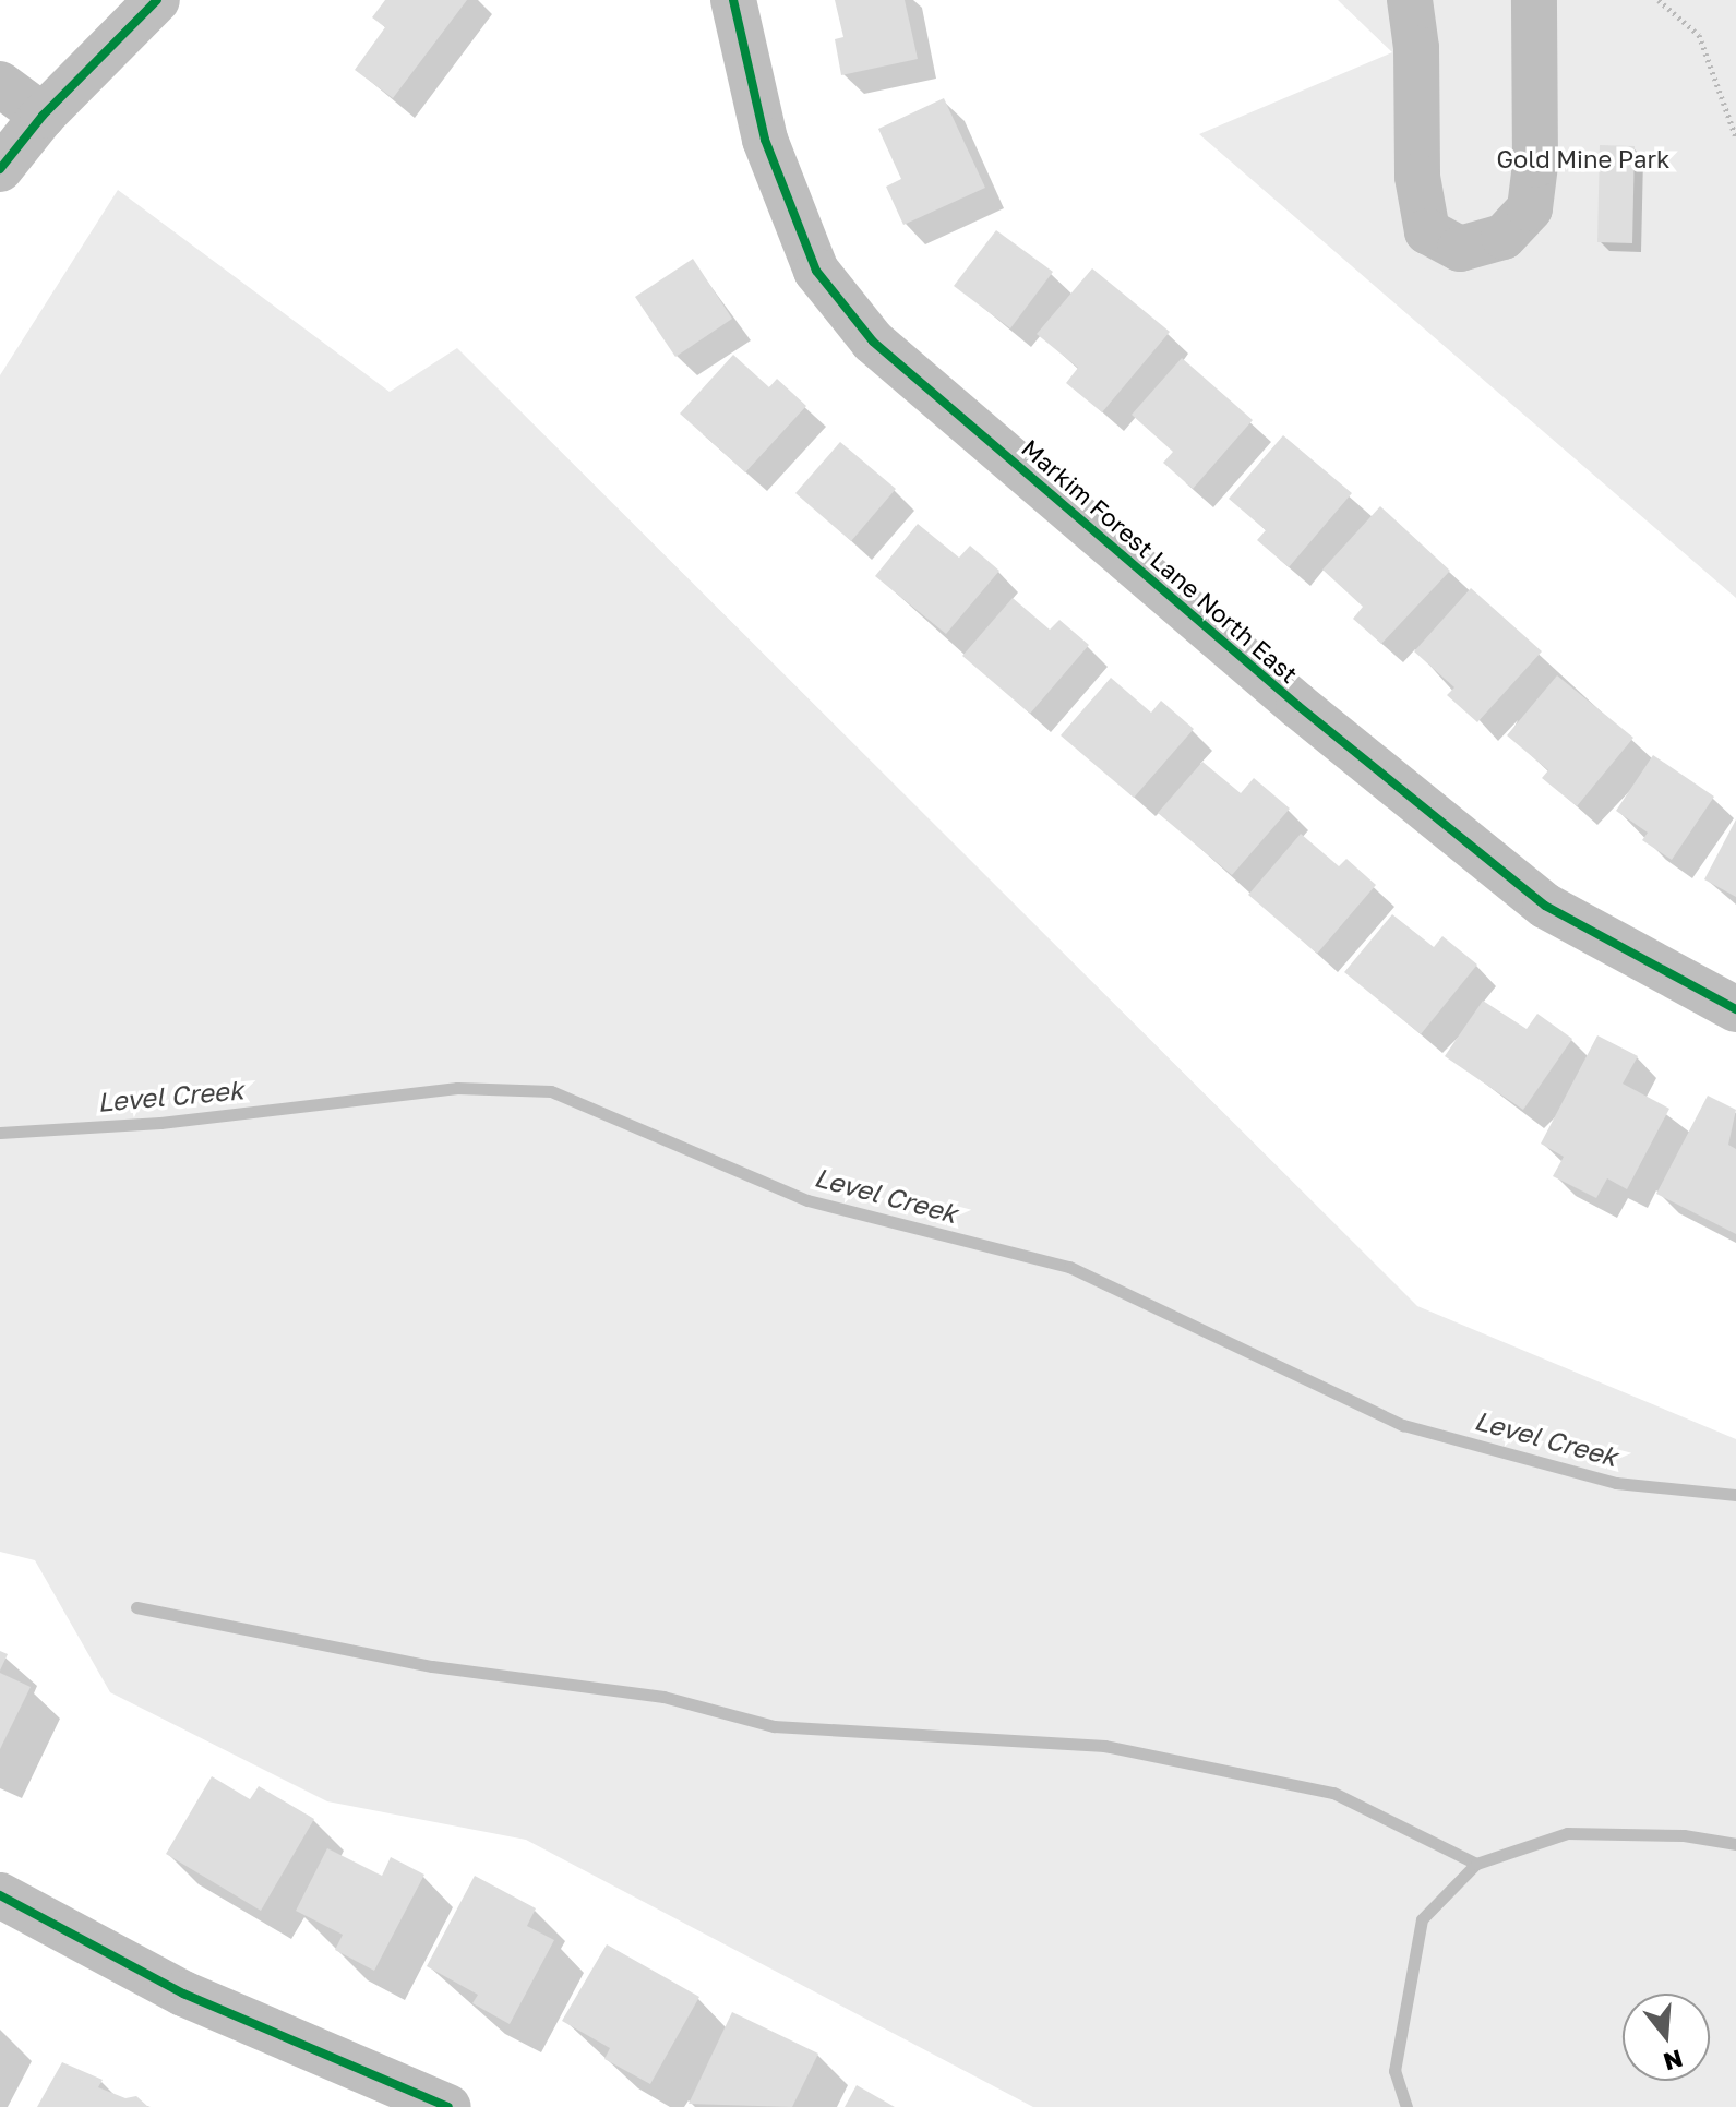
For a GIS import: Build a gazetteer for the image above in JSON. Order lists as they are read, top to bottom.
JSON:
{
  "streets": {
    "street": ["Markim Forest Lane North East"]
  },
  "water": ["Level Creek"],
  "parks": ["Gold Mine Park"],
  "north": "bottom"
}
